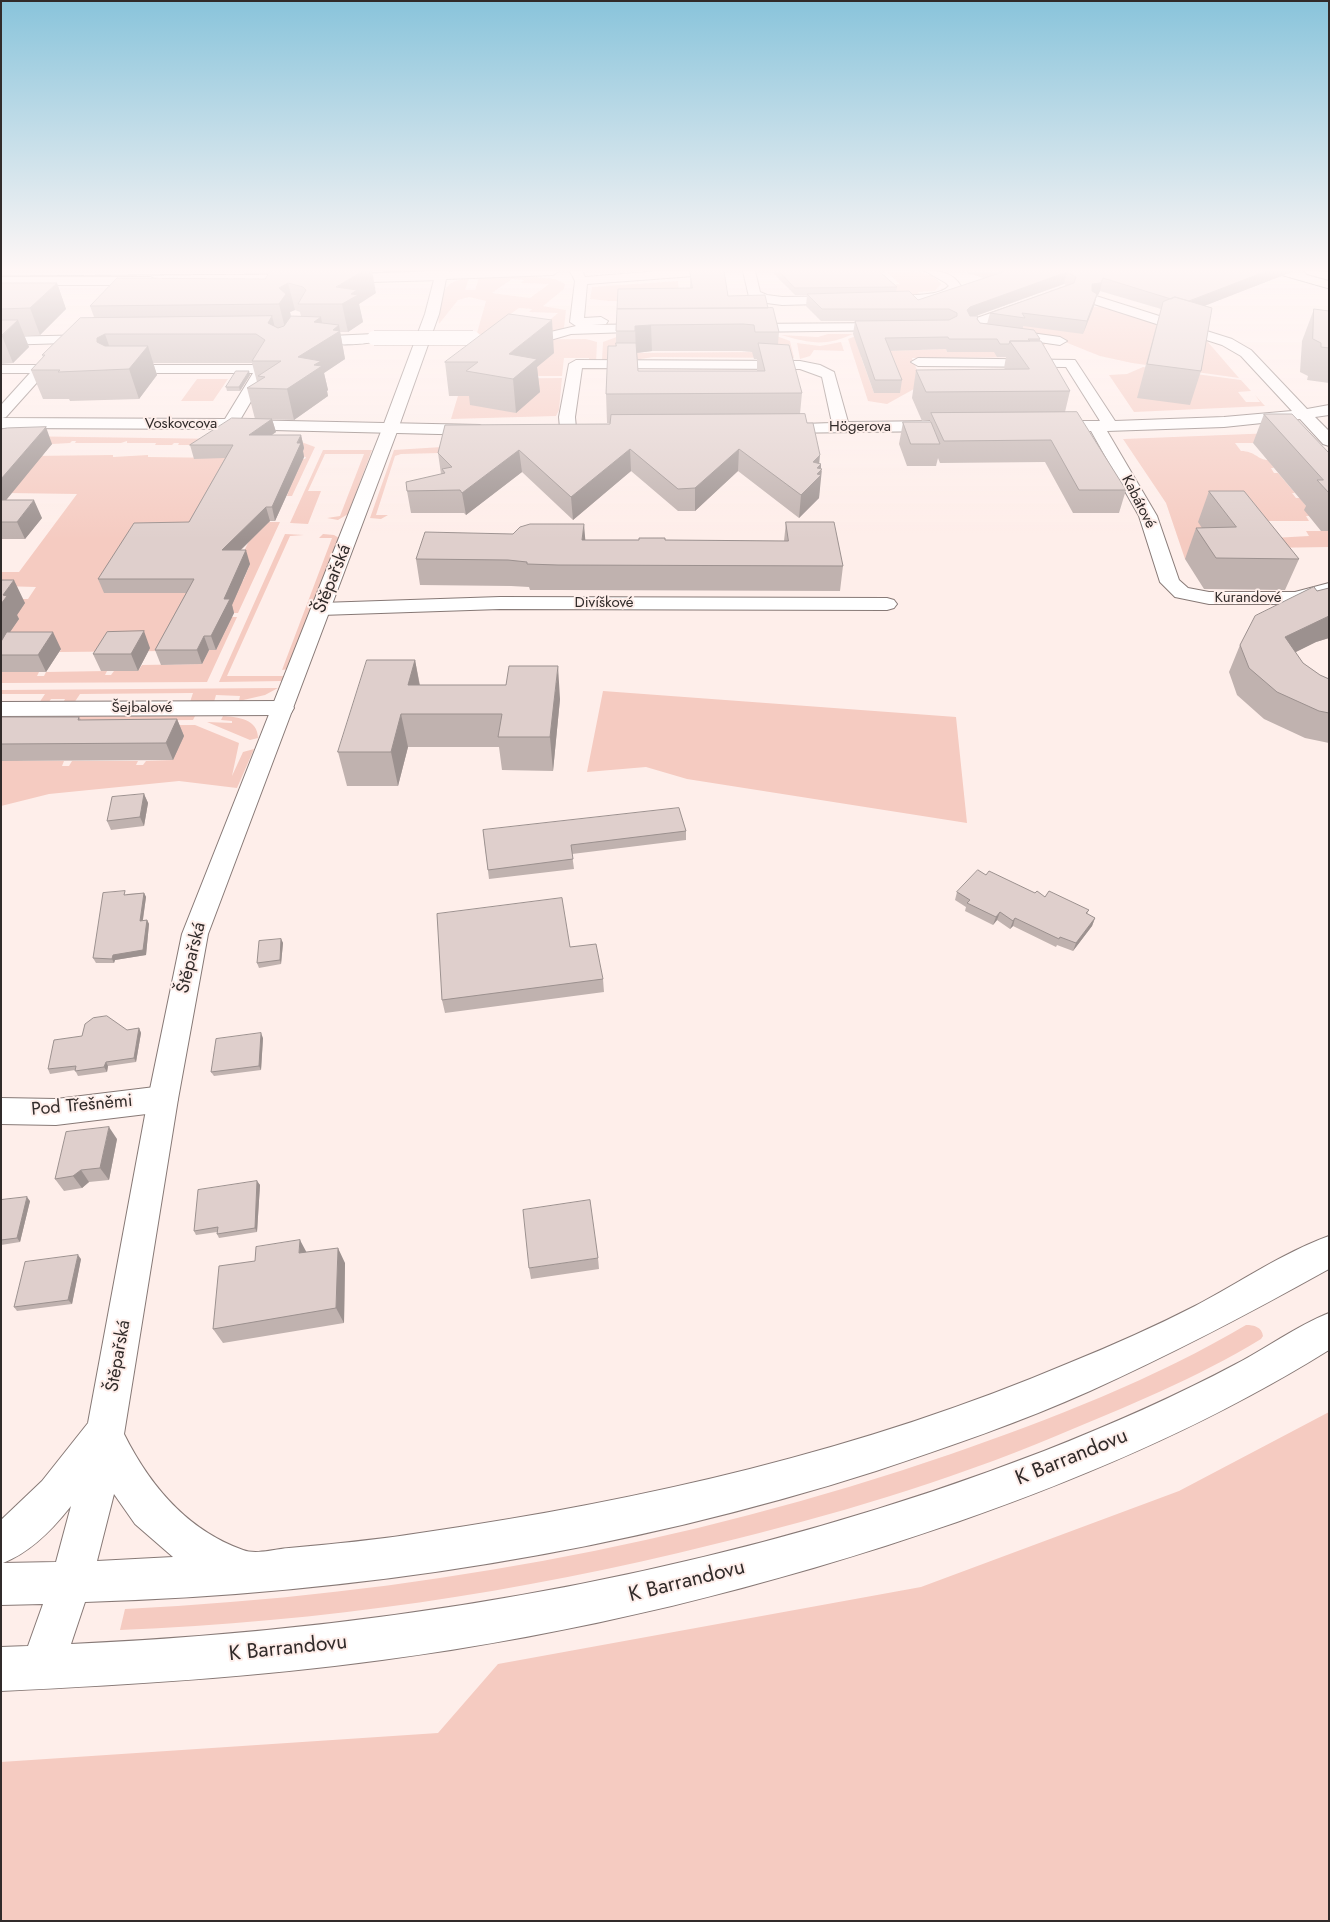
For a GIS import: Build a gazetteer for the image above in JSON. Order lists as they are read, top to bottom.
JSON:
{
  "streets": {
    "street": [
      "Voskovcova",
      "Högerova",
      "Kabátové",
      "Štěpařská",
      "Kurandové",
      "Divíškové",
      "Šejbalové",
      "Pod Třešněmi",
      "K Barrandovu"
    ]
  },
  "crossings": [
    ["Voskovcova", "Štěpařská"],
    ["Kabátové", "Kurandové"],
    ["Štěpařská", "Divíškové"],
    ["Štěpařská", "Šejbalové"],
    ["Štěpařská", "Pod Třešněmi"],
    ["Štěpařská", "K Barrandovu"]
  ]
}
